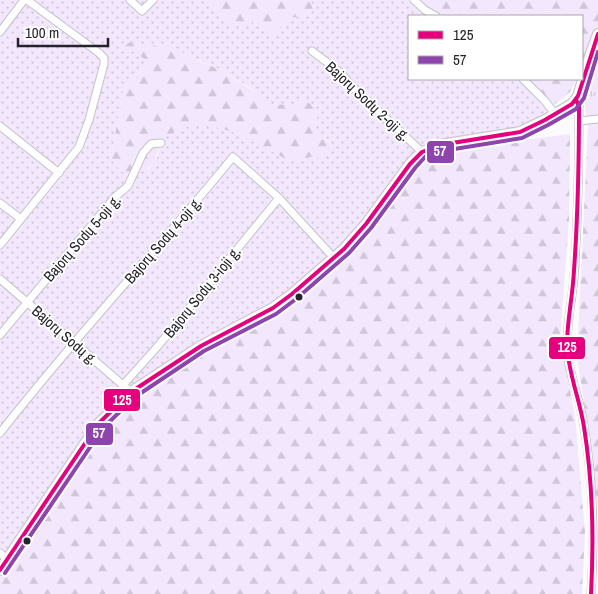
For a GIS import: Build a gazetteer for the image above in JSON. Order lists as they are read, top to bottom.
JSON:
{
  "streets": {
    "street": [
      "Bajorų Sodų 2-oji g.",
      "Bajorų Sodų 5-oji g.",
      "Bajorų Sodų 4-oji g.",
      "Bajorų Sodų 3-ioji g.",
      "Bajorų Sodų g."
    ]
  },
  "crossings": [
    ["Bajorų Sodų 5-oji g.", "Bajorų Sodų g."],
    ["Bajorų Sodų 4-oji g.", "Bajorų Sodų 3-ioji g."],
    ["Bajorų Sodų 4-oji g.", "Bajorų Sodų g."],
    ["Bajorų Sodų 3-ioji g.", "Bajorų Sodų g."]
  ],
  "lines": ["transit line 125", "transit line 57"],
  "legend": ["125", "57"],
  "scale_bar": "100 m"
}
